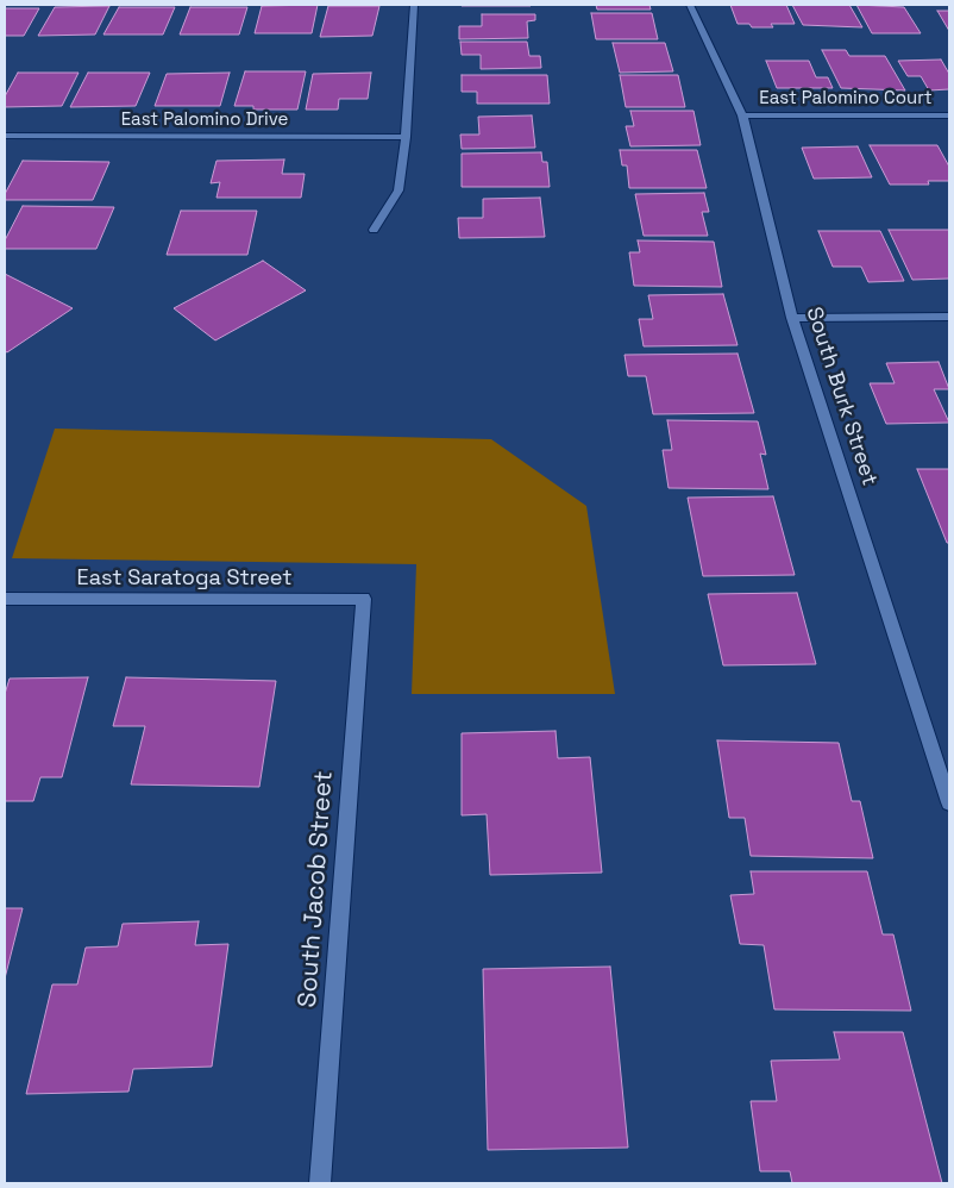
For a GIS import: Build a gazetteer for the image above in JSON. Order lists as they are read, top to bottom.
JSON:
{
  "streets": {
    "street": [
      "East Palomino Court",
      "East Palomino Drive",
      "South Burk Street",
      "East Saratoga Street",
      "South Jacob Street"
    ]
  },
  "crossings": [
    ["East Palomino Court", "South Burk Street"],
    ["East Saratoga Street", "South Jacob Street"]
  ]
}
